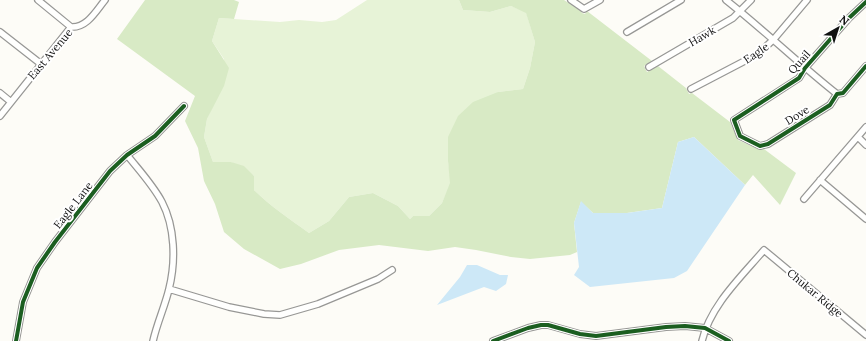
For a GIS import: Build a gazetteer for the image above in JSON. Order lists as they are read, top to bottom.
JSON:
{
  "streets": {
    "street": [
      "Hawk",
      "Eagle",
      "East Avenue",
      "Quail",
      "Dove",
      "Eagle Lane",
      "Chukar Ridge"
    ]
  },
  "crossings": [
    ["Quail", "Dove"]
  ],
  "north": "top right"
}
